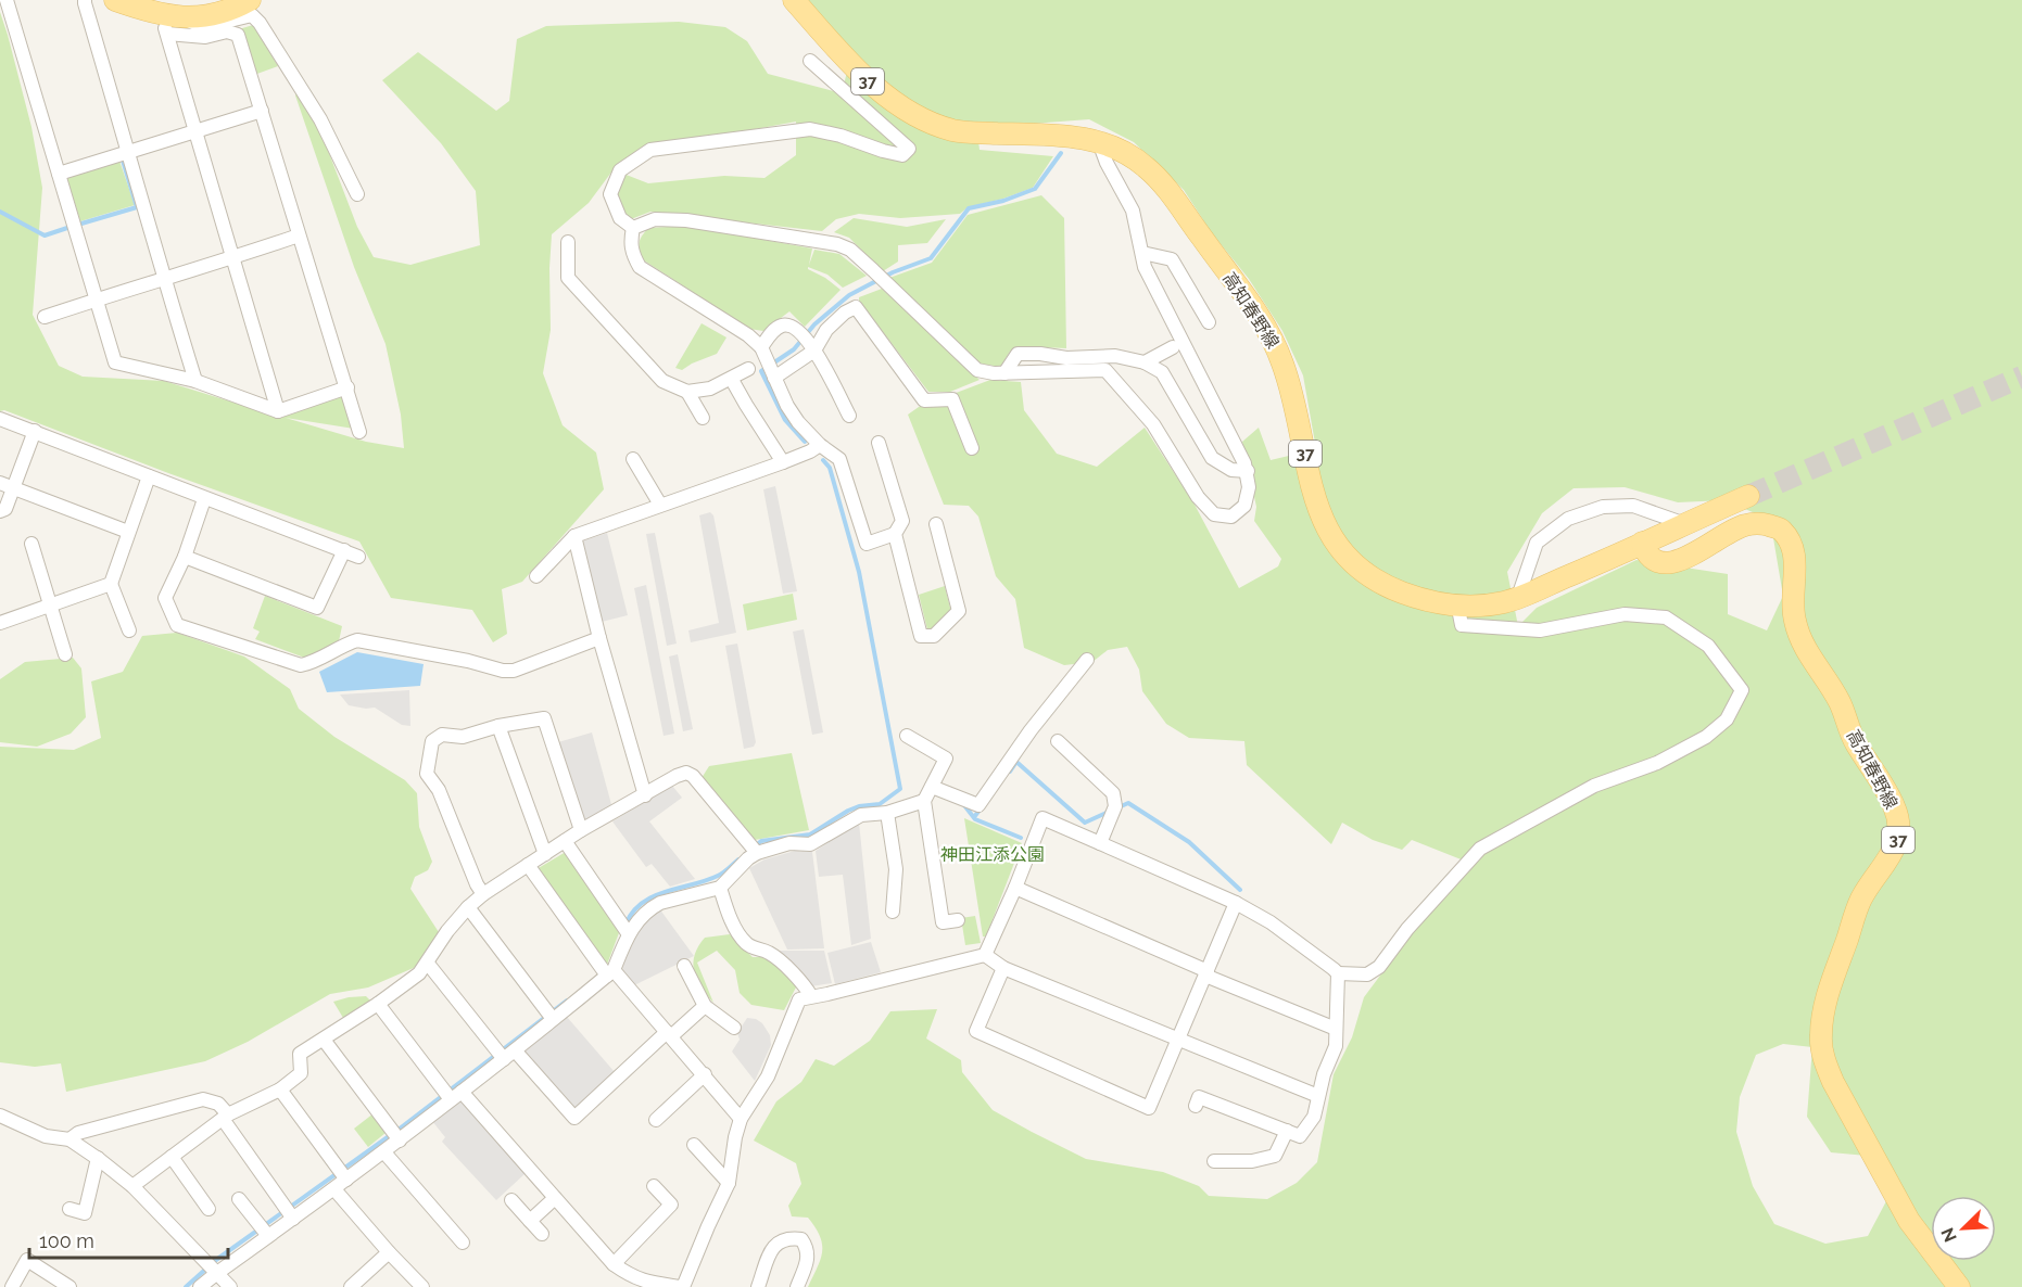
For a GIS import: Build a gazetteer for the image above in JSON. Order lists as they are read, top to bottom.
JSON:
{
  "streets": {
    "main road": ["37", "高知春野線"]
  },
  "parks": ["神田江添公園"],
  "scale_bar": "100 m",
  "north": "bottom left"
}
